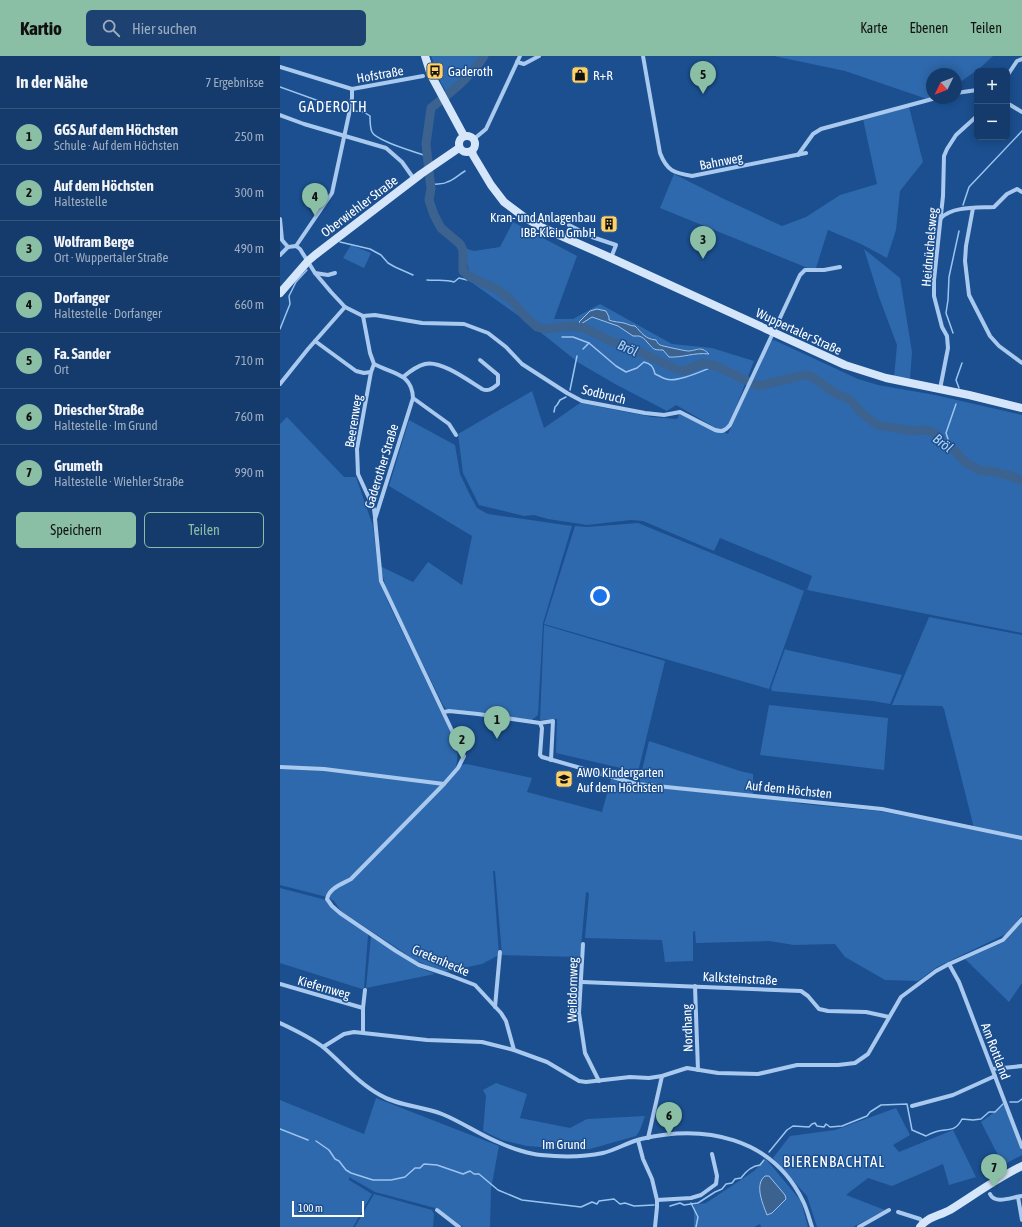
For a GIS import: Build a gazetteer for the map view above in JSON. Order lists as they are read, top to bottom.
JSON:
{
  "streets": {
    "main road": ["Oberwiehler Straße", "Wuppertaler Straße"],
    "street": [
      "Hofstraße",
      "Bahnweg",
      "Heidnüchelsweg",
      "Sodbruch",
      "Beerenweg",
      "Gaderother Straße",
      "Auf dem Höchsten",
      "Gretenhecke",
      "Kalksteinstraße",
      "Kiefernweg",
      "Weißdornweg",
      "Nordhang",
      "Am Rottland",
      "Im Grund"
    ]
  },
  "crossings": [
    ["Oberwiehler Straße", "Wuppertaler Straße"],
    ["Heidnüchelsweg", "Wuppertaler Straße"],
    ["Wuppertaler Straße", "Sodbruch"],
    ["Beerenweg", "Gaderother Straße"],
    ["Gaderother Straße", "Gretenhecke"],
    ["Kalksteinstraße", "Weißdornweg"],
    ["Kalksteinstraße", "Nordhang"]
  ],
  "districts": ["GADEROTH", "BIERENBACHTAL"],
  "water": ["Bröl"],
  "places": {
    "bus stop": ["Gaderoth"],
    "shop": ["R+R"],
    "building": ["Kran- und Anlagenbau IBB-Klein GmbH"],
    "school or university": ["AWO Kindergarten Auf dem Höchsten"]
  },
  "scale_bar": "100 m",
  "north": "bottom left",
  "page": {
    "header": "Kartio",
    "search": "Hier suchen",
    "nav": ["Karte", "Ebenen", "Teilen"],
    "heading": ["In der Nähe", "7 Ergebnisse"],
    "pins": [
      "5",
      "4",
      "3",
      "1",
      "2",
      "6",
      "7"
    ],
    "map_buttons": ["+", "−"],
    "list": [
      {
        "mark": "1",
        "name": "GGS Auf dem Höchsten",
        "note": "Schule · Auf dem Höchsten",
        "value": "250 m"
      },
      {
        "mark": "2",
        "name": "Auf dem Höchsten",
        "note": "Haltestelle",
        "value": "300 m"
      },
      {
        "mark": "3",
        "name": "Wolfram Berge",
        "note": "Ort · Wuppertaler Straße",
        "value": "490 m"
      },
      {
        "mark": "4",
        "name": "Dorfanger",
        "note": "Haltestelle · Dorfanger",
        "value": "660 m"
      },
      {
        "mark": "5",
        "name": "Fa. Sander",
        "note": "Ort",
        "value": "710 m"
      },
      {
        "mark": "6",
        "name": "Driescher Straße",
        "note": "Haltestelle · Im Grund",
        "value": "760 m"
      },
      {
        "mark": "7",
        "name": "Grumeth",
        "note": "Haltestelle · Wiehler Straße",
        "value": "990 m"
      }
    ],
    "buttons": ["Speichern", "Teilen"],
    "scale": "100 m"
  }
}
